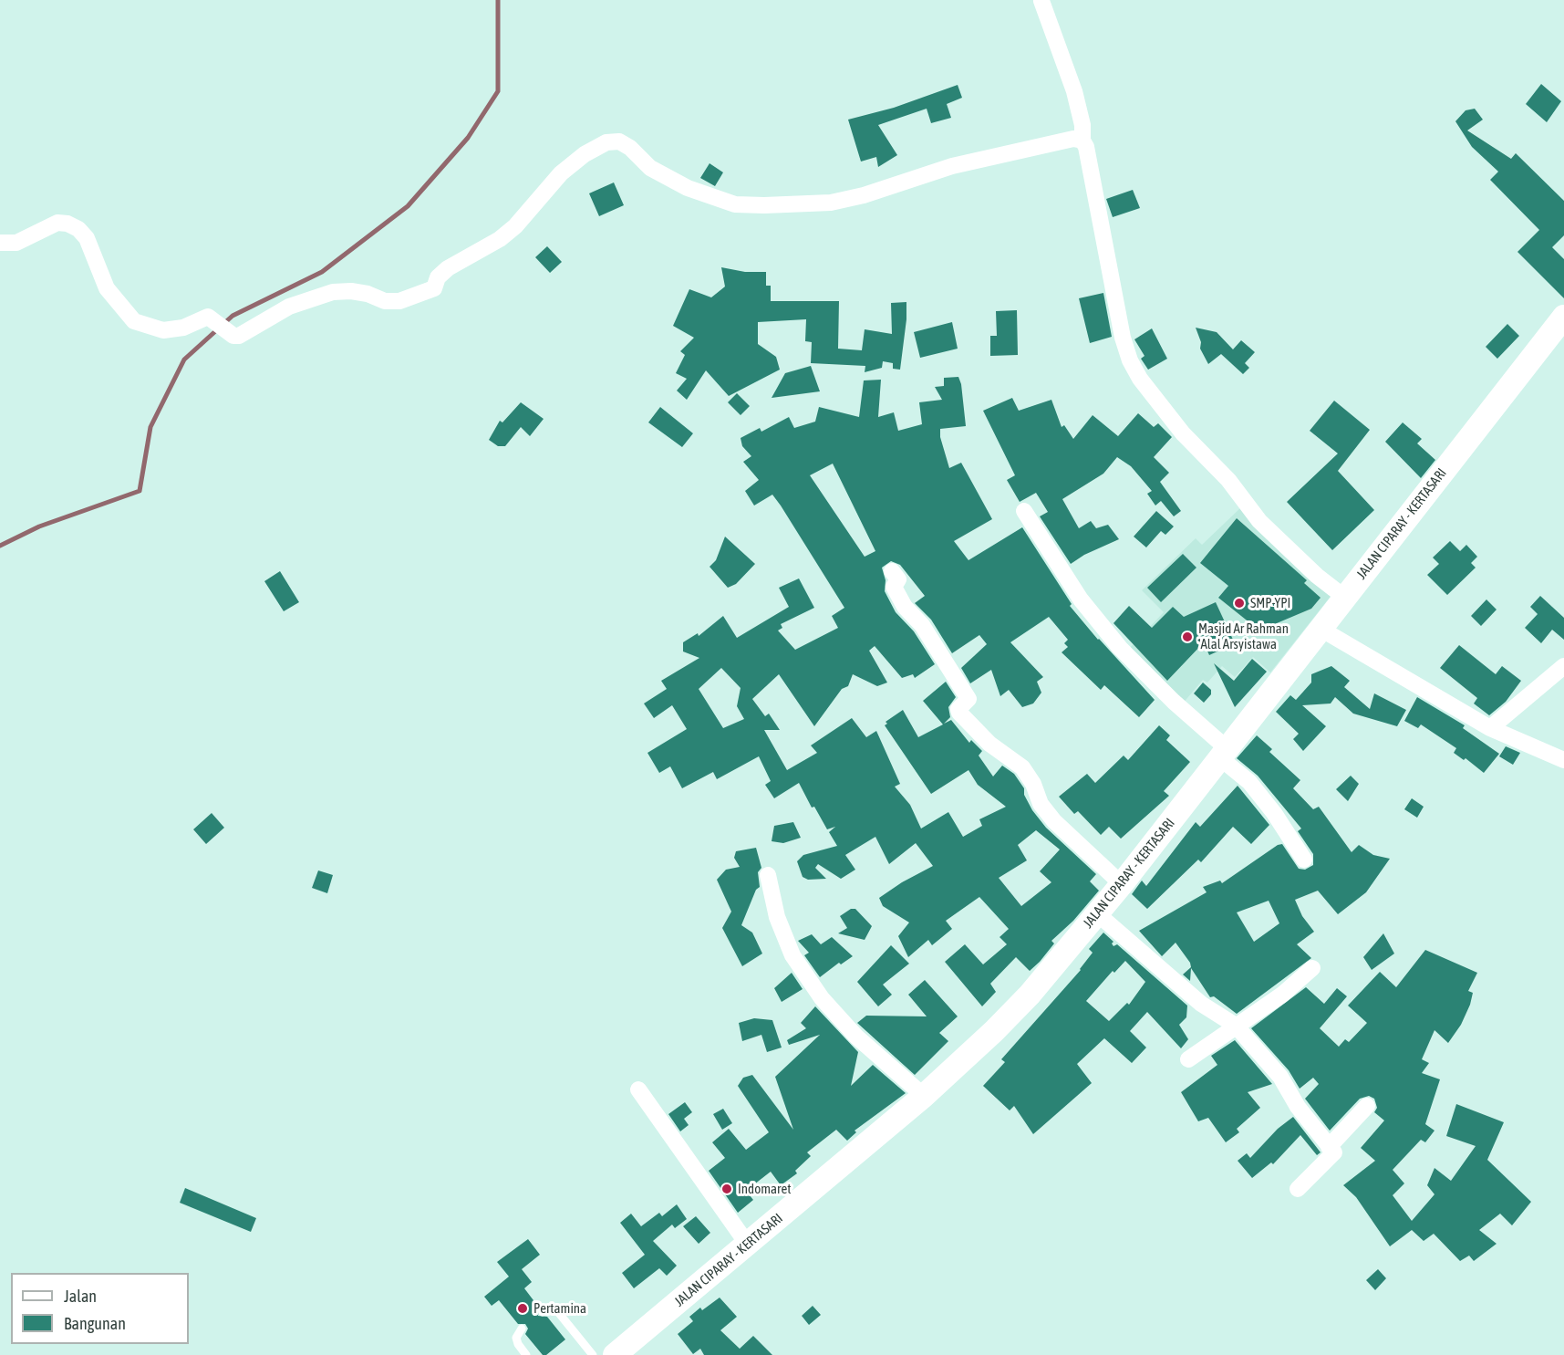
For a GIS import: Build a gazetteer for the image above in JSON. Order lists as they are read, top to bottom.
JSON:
{
  "streets": {
    "main road": ["JALAN CIPARAY - KERTASARI"]
  },
  "places": [
    "SMP-YPI",
    "Masjid Ar Rahman 'Alal Arsyistawa",
    "Indomaret",
    "Pertamina"
  ],
  "legend": ["Jalan", "Bangunan"]
}
